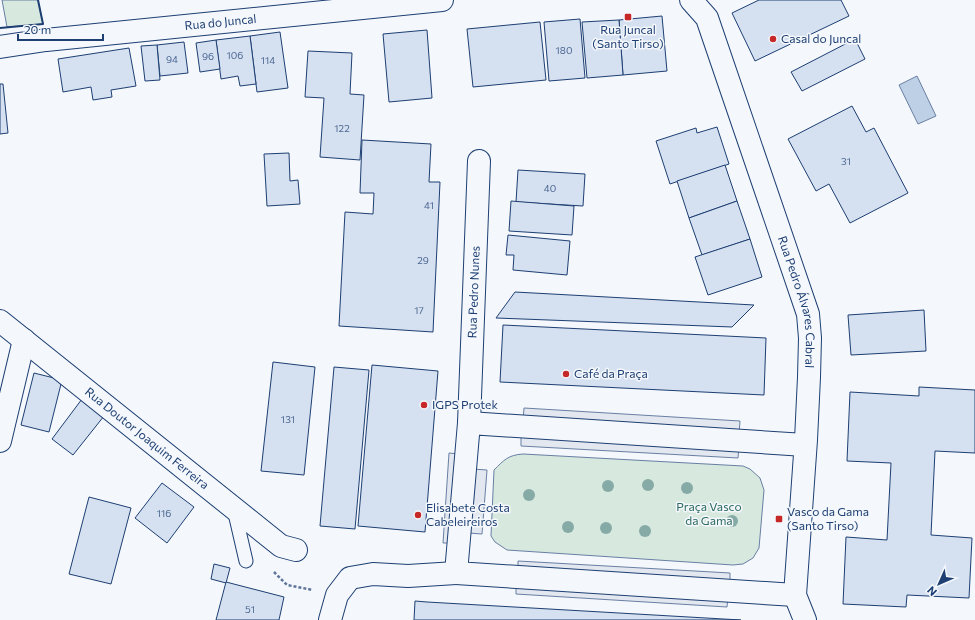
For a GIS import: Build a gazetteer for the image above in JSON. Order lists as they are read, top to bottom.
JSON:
{
  "streets": {
    "street": [
      "Rua do Juncal",
      "Rua Pedro Nunes",
      "Rua Pedro Álvares Cabral",
      "Rua Doutor Joaquim Ferreira"
    ]
  },
  "parks": ["Praça Vasco da Gama"],
  "places": {
    "transit": ["Rua Juncal (Santo Tirso)", "Vasco da Gama (Santo Tirso)"],
    "other": [
      "Casal do Juncal",
      "Café da Praça",
      "IGPS Protek",
      "Elisabete Costa Cabeleireiros"
    ]
  },
  "house_numbers": [
    "180",
    "106",
    "96",
    "94",
    "114",
    "122",
    "31",
    "40",
    "41",
    "29",
    "17",
    "131",
    "116",
    "51"
  ],
  "scale_bar": "20 m",
  "north": "bottom left"
}
